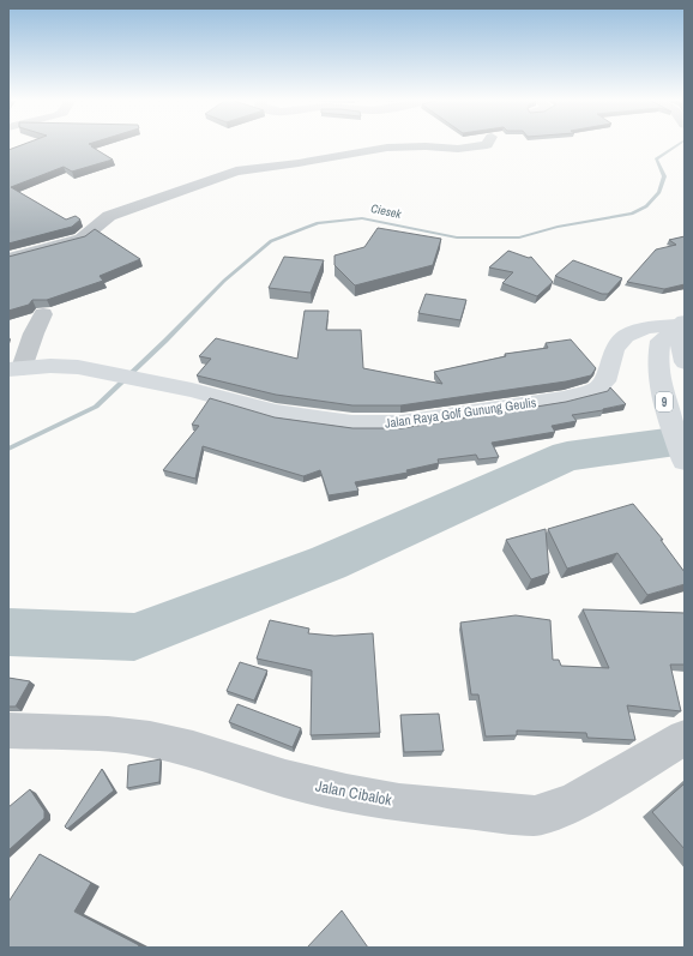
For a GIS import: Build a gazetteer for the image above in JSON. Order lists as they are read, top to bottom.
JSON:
{
  "streets": {
    "main road": ["9", "Jalan Raya Golf Gunung Geulis"],
    "street": ["Jalan Cibalok"]
  },
  "crossings": [
    ["9", "Jalan Raya Golf Gunung Geulis"]
  ],
  "water": ["Ciesek"]
}
